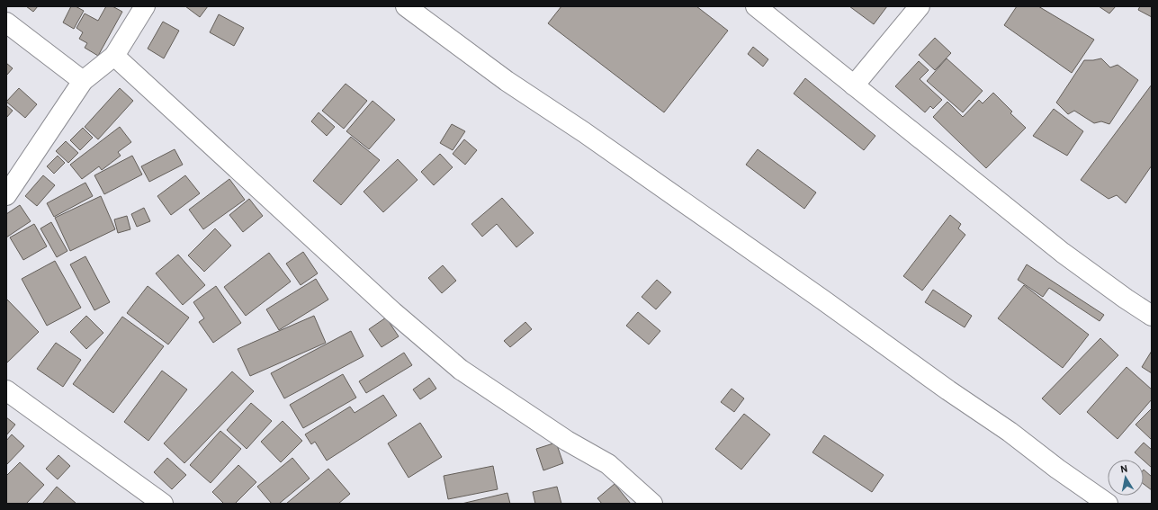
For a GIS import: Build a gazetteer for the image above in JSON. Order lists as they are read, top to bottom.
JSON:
{
  "north": "top"
}
